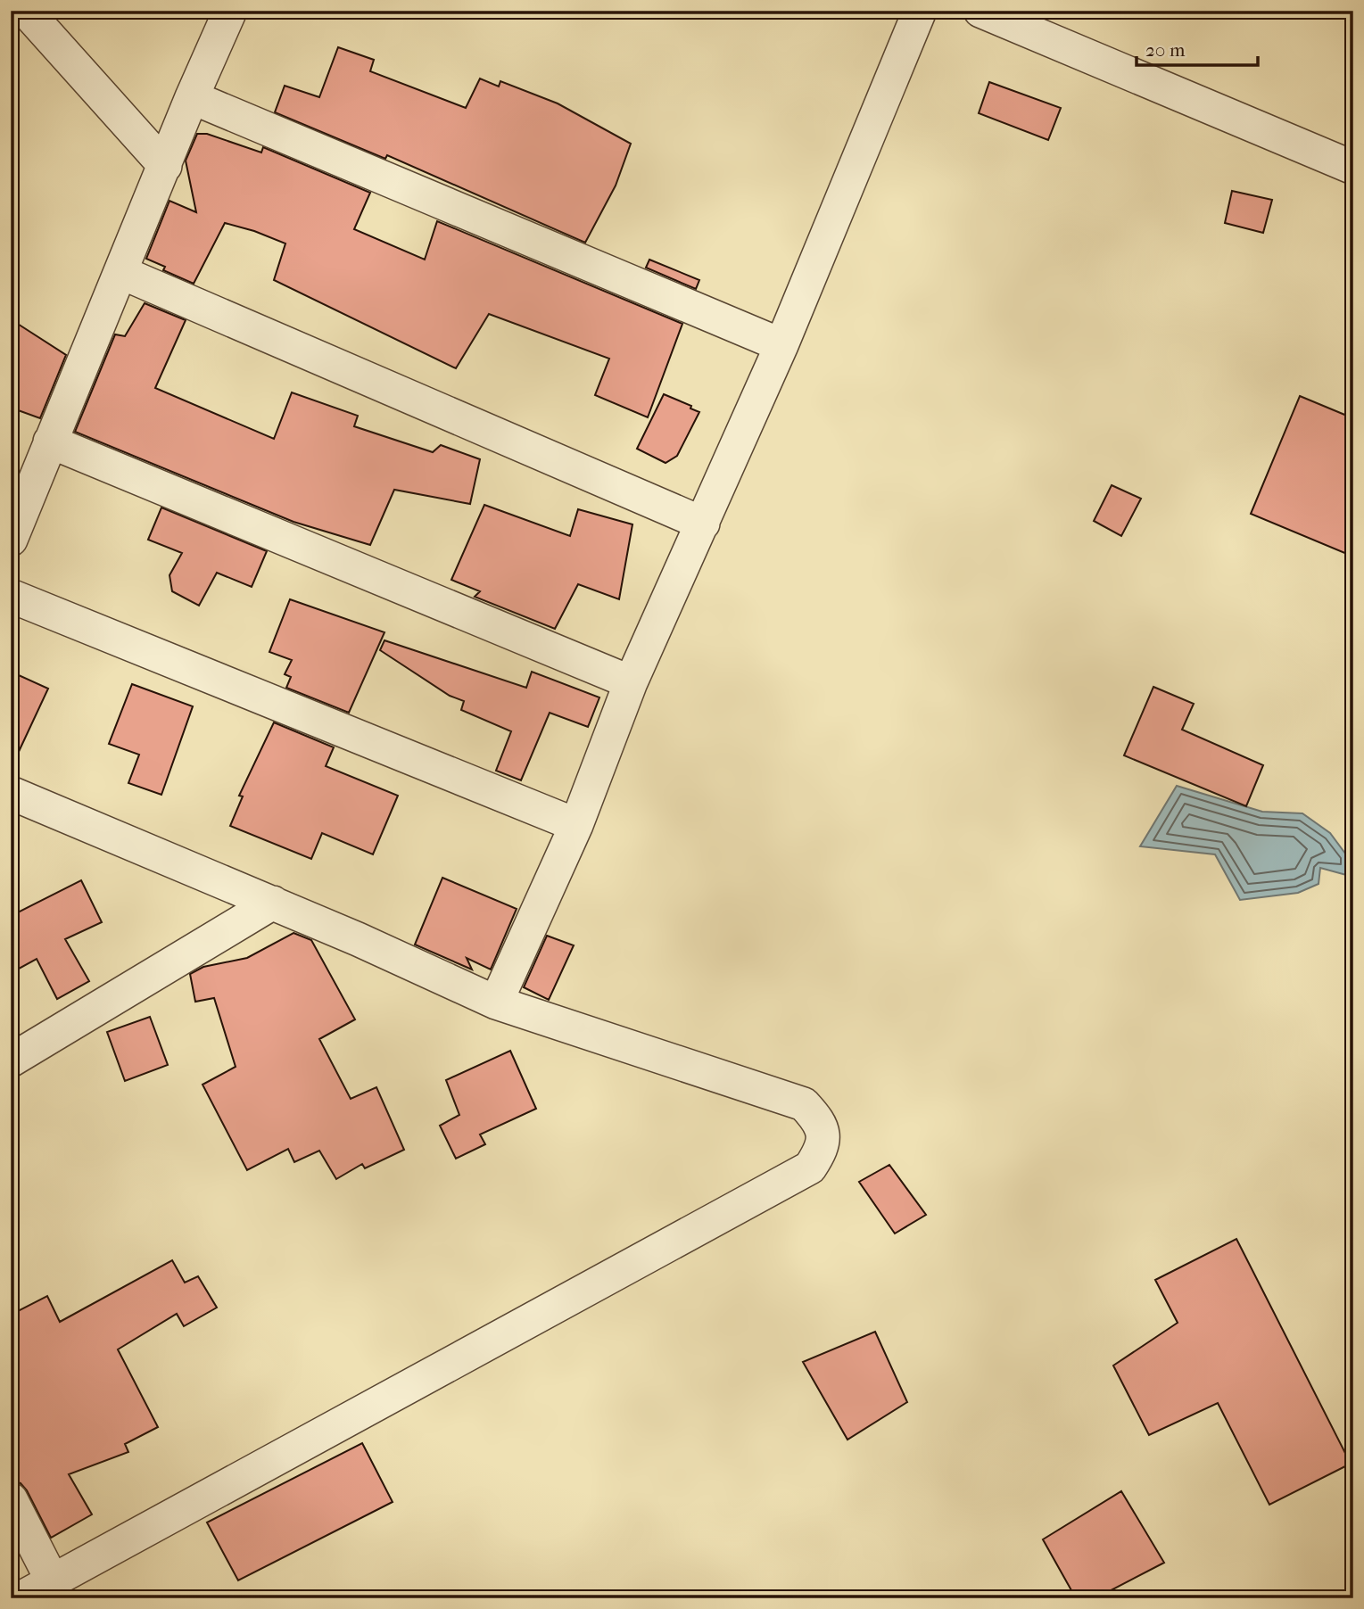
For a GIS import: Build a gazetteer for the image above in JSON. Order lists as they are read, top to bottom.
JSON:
{
  "scale_bar": "20 m"
}
